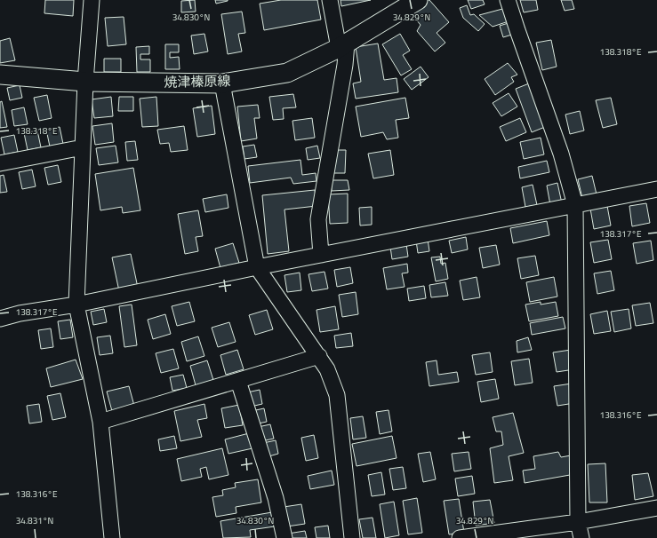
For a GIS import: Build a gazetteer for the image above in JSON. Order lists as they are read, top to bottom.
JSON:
{
  "streets": {
    "main road": ["焼津榛原線"]
  },
  "coordinates": [
    "34.830°N",
    "34.829°N",
    "138.318°E",
    "138.317°E",
    "138.316°E",
    "34.831°N"
  ]
}
